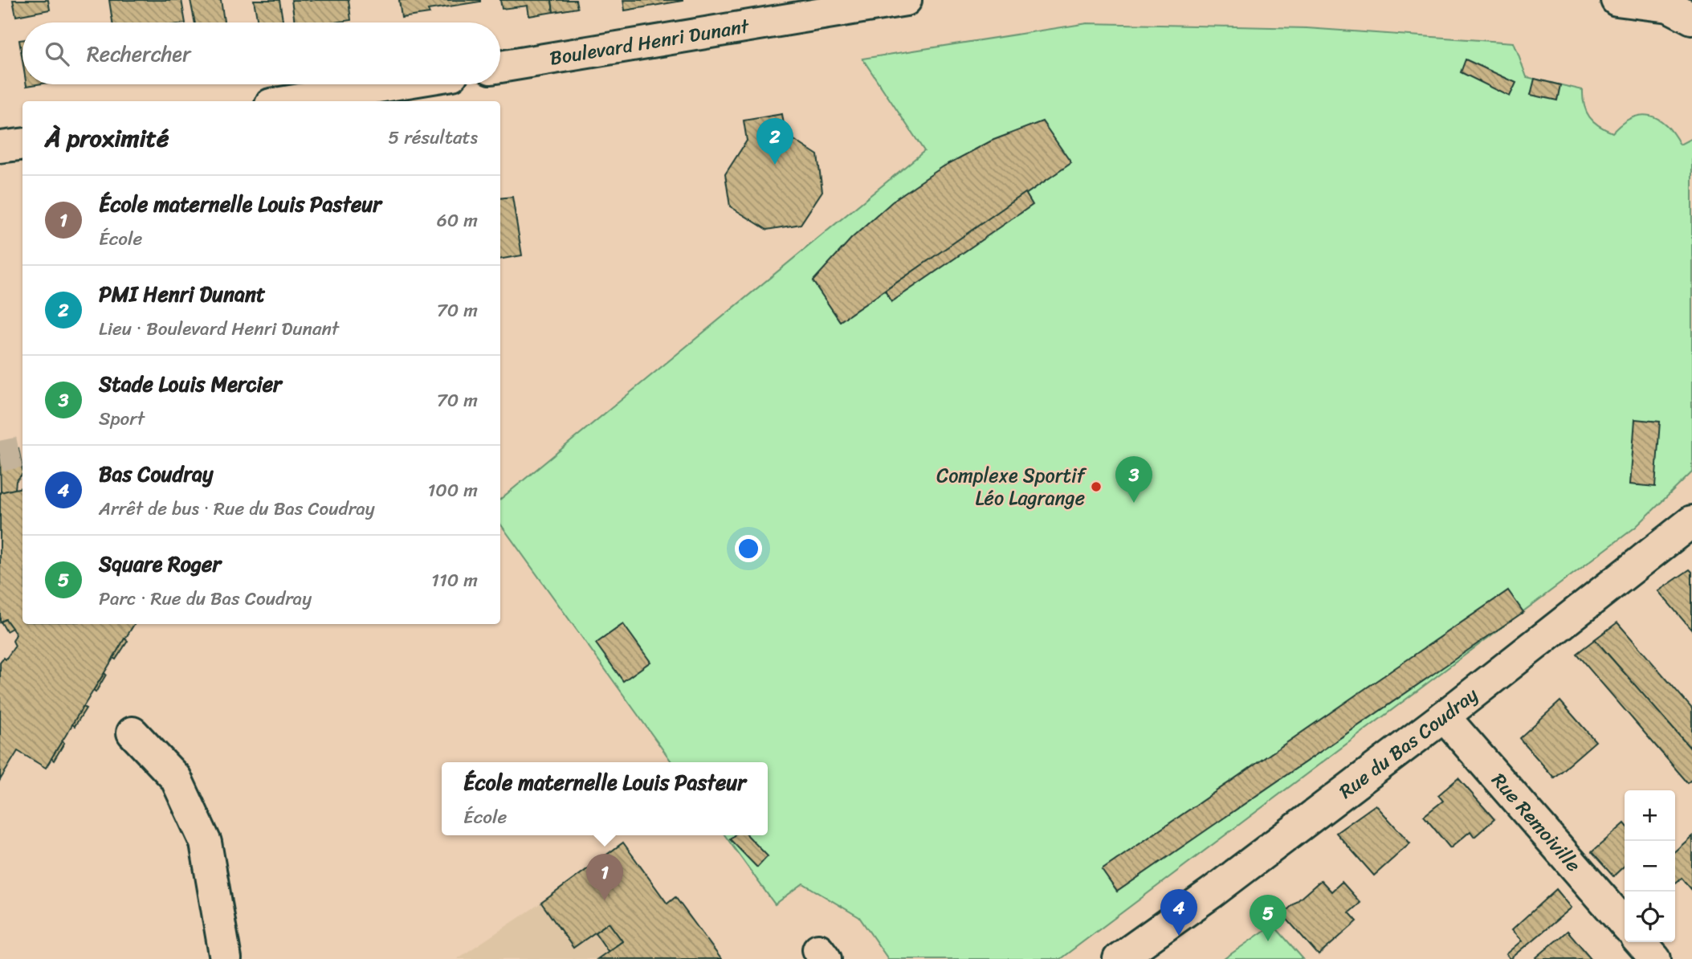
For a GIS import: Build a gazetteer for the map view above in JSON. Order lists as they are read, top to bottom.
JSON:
{
  "streets": {
    "street": ["Boulevard Henri Dunant", "Rue du Bas Coudray", "Rue Remoiville"]
  },
  "crossings": [
    ["Rue du Bas Coudray", "Rue Remoiville"]
  ],
  "places": ["Complexe Sportif Léo Lagrange"],
  "page": {
    "search": "Rechercher",
    "heading": ["À proximité", "5 résultats"],
    "pins": [
      "2",
      "3",
      "1",
      "4",
      "5"
    ],
    "list": [
      {
        "mark": "1",
        "name": "École maternelle Louis Pasteur",
        "note": "École",
        "value": "60 m"
      },
      {
        "mark": "2",
        "name": "PMI Henri Dunant",
        "note": "Lieu · Boulevard Henri Dunant",
        "value": "70 m"
      },
      {
        "mark": "3",
        "name": "Stade Louis Mercier",
        "note": "Sport",
        "value": "70 m"
      },
      {
        "mark": "4",
        "name": "Bas Coudray",
        "note": "Arrêt de bus · Rue du Bas Coudray",
        "value": "100 m"
      },
      {
        "mark": "5",
        "name": "Square Roger",
        "note": "Parc · Rue du Bas Coudray",
        "value": "110 m"
      }
    ],
    "popup": ["École maternelle Louis Pasteur", "École"],
    "map_buttons": ["+", "−"]
  }
}
